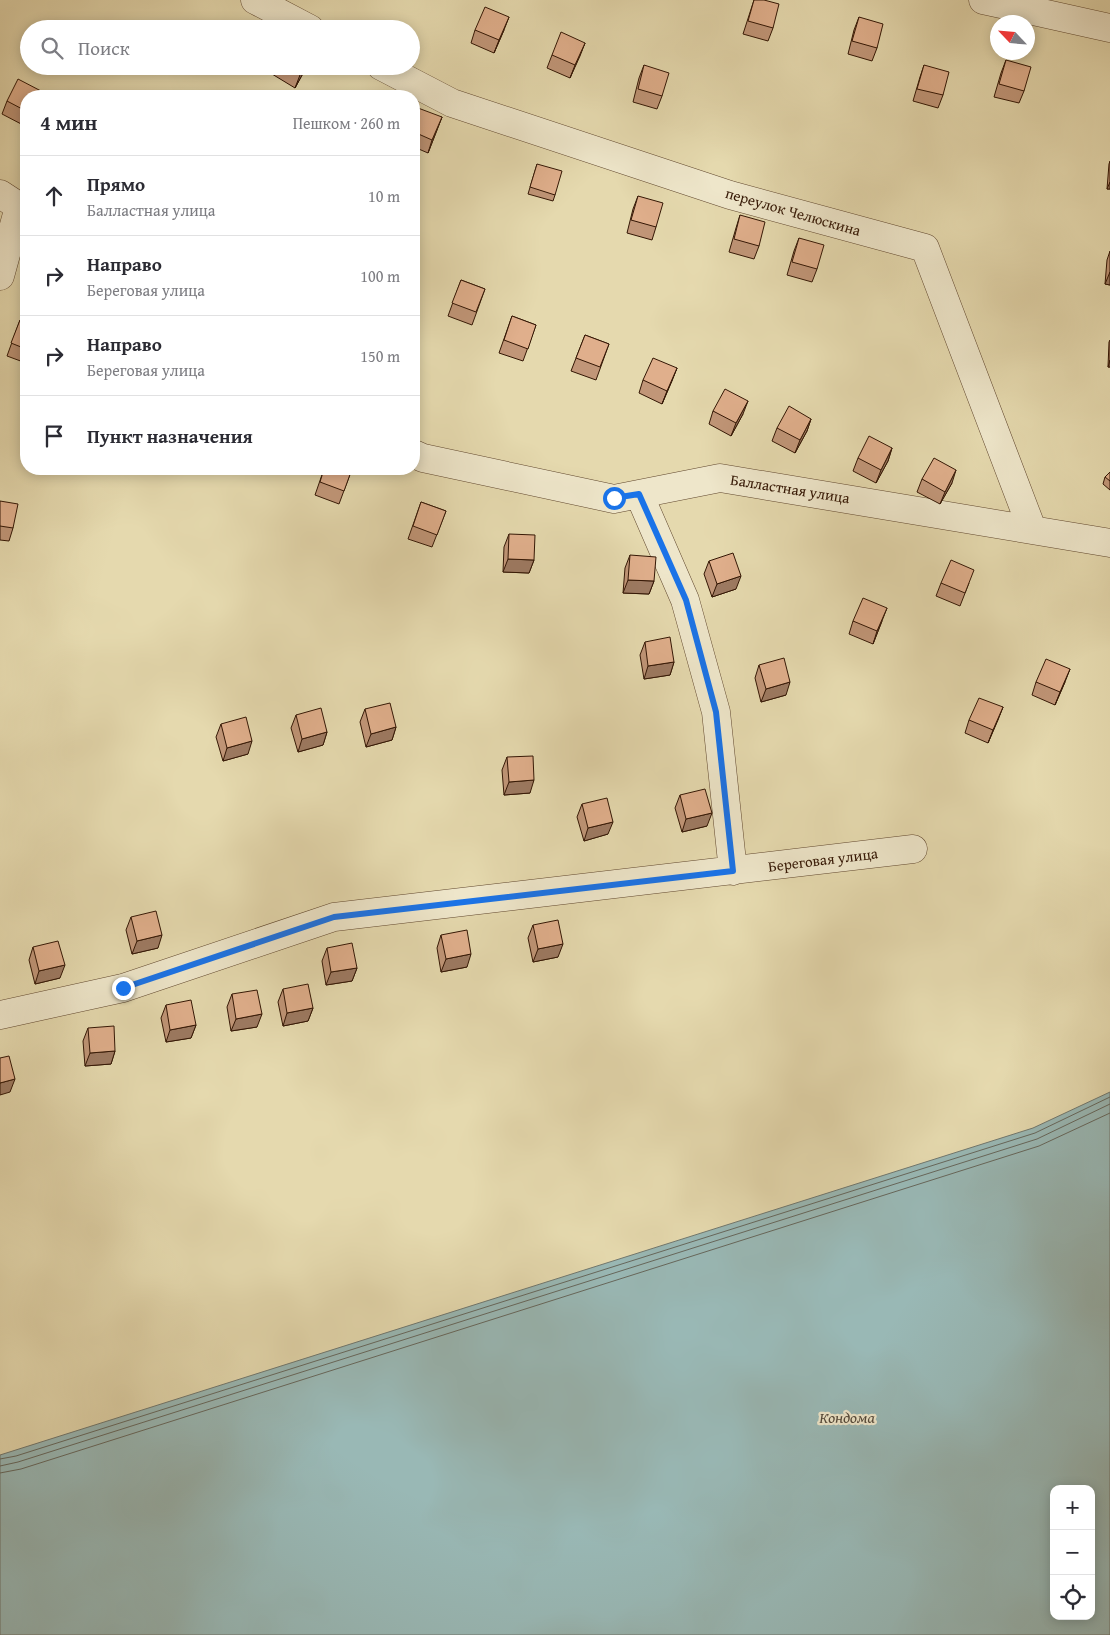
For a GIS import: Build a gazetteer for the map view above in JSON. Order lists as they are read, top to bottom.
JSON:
{
  "streets": {
    "street": ["переулок Челюскина", "Балластная улица", "Береговая улица"]
  },
  "crossings": [
    ["переулок Челюскина", "Балластная улица"]
  ],
  "water": ["Кондома"],
  "north": "top left",
  "page": {
    "search": "Поиск",
    "heading": ["4 мин", "Пешком · 260 m"],
    "list": [
      ["Прямо", "Балластная улица", "10 m"],
      ["Направо", "Береговая улица", "100 m"],
      ["Направо", "Береговая улица", "150 m"],
      "Пункт назначения"
    ],
    "map_buttons": ["+", "−"]
  }
}
